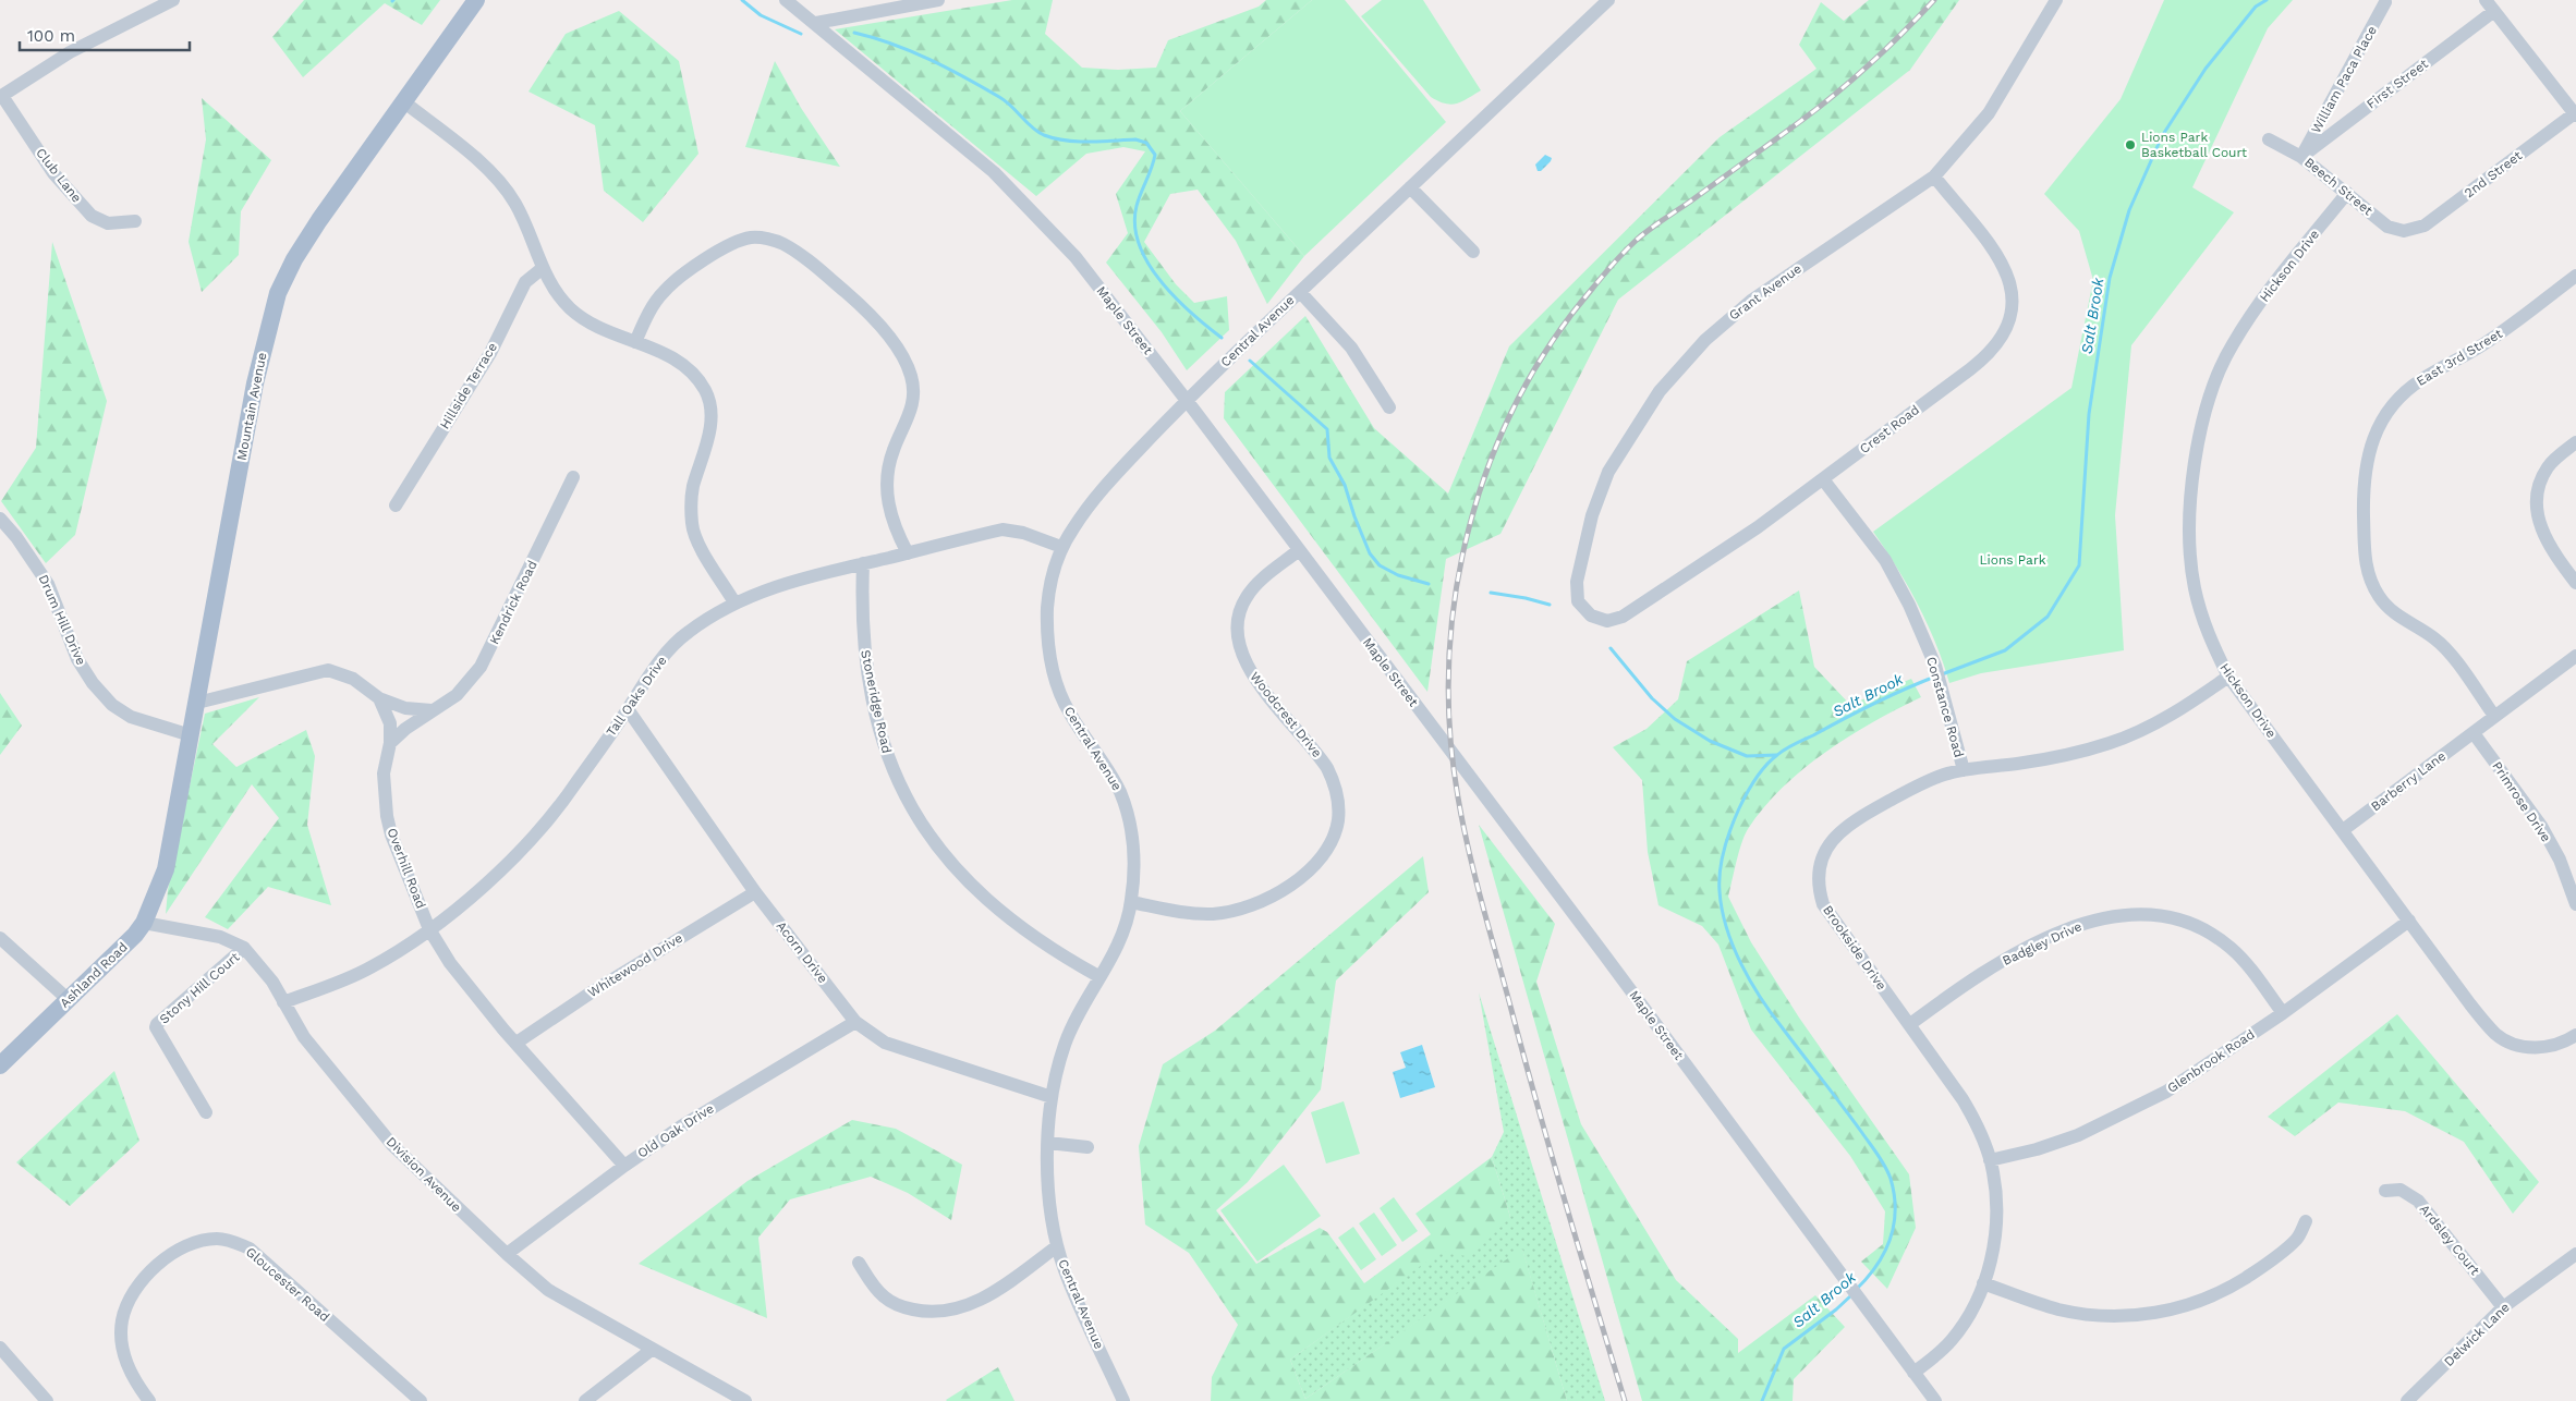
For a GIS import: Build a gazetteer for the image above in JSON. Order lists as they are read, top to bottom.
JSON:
{
  "streets": {
    "main road": ["Mountain Avenue", "Ashland Road"],
    "street": [
      "William Paca Place",
      "First Street",
      "2nd Street",
      "Club Lane",
      "Beech Street",
      "Hickson Drive",
      "Grant Avenue",
      "Maple Street",
      "Central Avenue",
      "East 3rd Street",
      "Hillside Terrace",
      "Crest Road",
      "Kendrick Road",
      "Drum Hill Drive",
      "Tall Oaks Drive",
      "Stoneridge Road",
      "Constance Road",
      "Woodcrest Drive",
      "Barberry Lane",
      "Primrose Drive",
      "Overhill Road",
      "Badgley Drive",
      "Brookside Drive",
      "Acorn Drive",
      "Whitewood Drive",
      "Stony Hill Court",
      "Glenbrook Road",
      "Old Oak Drive",
      "Division Avenue",
      "Ardsley Court",
      "Gloucester Road",
      "Delwick Lane"
    ]
  },
  "crossings": [
    ["William Paca Place", "First Street"],
    ["William Paca Place", "Beech Street"],
    ["First Street", "Beech Street"],
    ["2nd Street", "Beech Street"],
    ["Beech Street", "Hickson Drive"],
    ["Hickson Drive", "Barberry Lane"],
    ["Hickson Drive", "Brookside Drive"],
    ["Hickson Drive", "Glenbrook Road"],
    ["Grant Avenue", "Crest Road"],
    ["Maple Street", "Central Avenue"],
    ["Maple Street", "Woodcrest Drive"],
    ["Maple Street", "Brookside Drive"],
    ["Central Avenue", "Tall Oaks Drive"],
    ["Central Avenue", "Stoneridge Road"],
    ["Central Avenue", "Woodcrest Drive"],
    ["Central Avenue", "Acorn Drive"],
    ["East 3rd Street", "Barberry Lane"],
    ["Mountain Avenue", "Drum Hill Drive"],
    ["Mountain Avenue", "Overhill Road"],
    ["Mountain Avenue", "Ashland Road"],
    ["Crest Road", "Constance Road"],
    ["Kendrick Road", "Overhill Road"],
    ["Tall Oaks Drive", "Stoneridge Road"],
    ["Tall Oaks Drive", "Overhill Road"],
    ["Tall Oaks Drive", "Acorn Drive"],
    ["Tall Oaks Drive", "Division Avenue"],
    ["Constance Road", "Brookside Drive"],
    ["Barberry Lane", "Primrose Drive"],
    ["Overhill Road", "Whitewood Drive"],
    ["Overhill Road", "Old Oak Drive"],
    ["Badgley Drive", "Brookside Drive"],
    ["Badgley Drive", "Glenbrook Road"],
    ["Brookside Drive", "Glenbrook Road"],
    ["Acorn Drive", "Whitewood Drive"],
    ["Acorn Drive", "Old Oak Drive"],
    ["Ashland Road", "Division Avenue"],
    ["Stony Hill Court", "Division Avenue"],
    ["Old Oak Drive", "Division Avenue"],
    ["Ardsley Court", "Delwick Lane"]
  ],
  "water": ["Salt Brook"],
  "parks": ["Lions Park"],
  "places": ["Lions Park Basketball Court"],
  "scale_bar": "100 m"
}
